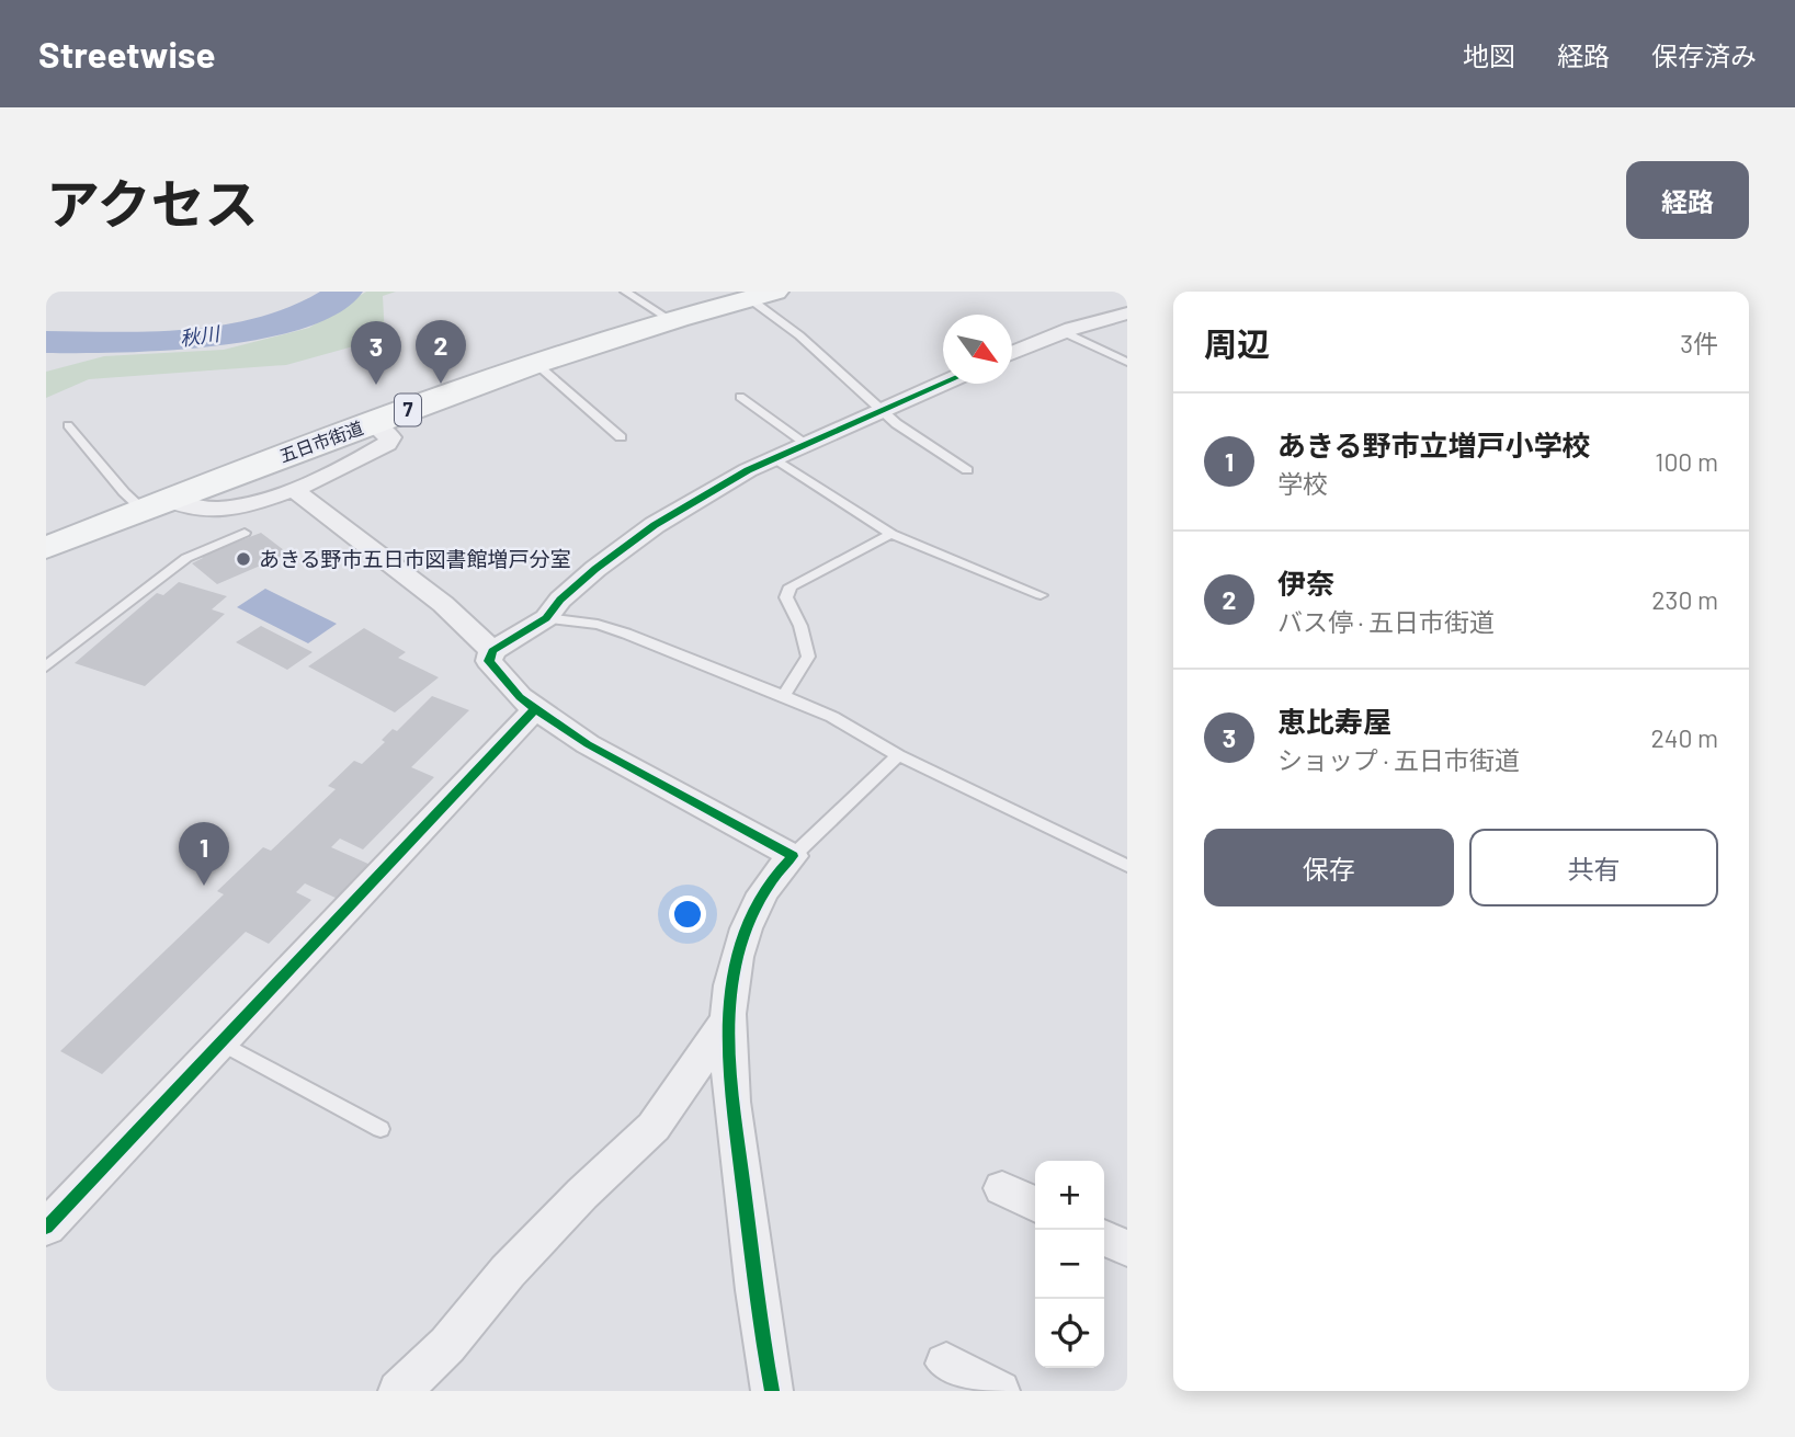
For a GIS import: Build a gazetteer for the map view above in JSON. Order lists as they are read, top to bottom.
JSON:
{
  "streets": {
    "main road": ["7", "五日市街道"]
  },
  "water": ["秋川"],
  "places": ["あきる野市五日市図書館増戸分室"],
  "north": "bottom right",
  "page": {
    "header": "Streetwise",
    "nav": ["地図", "経路", "保存済み"],
    "title": "アクセス",
    "buttons": [
      "経路",
      ["保存", "共有"]
    ],
    "heading": ["周辺", "3件"],
    "pins": ["2", "3", "1"],
    "list": [
      {
        "mark": "1",
        "name": "あきる野市立増戸小学校",
        "note": "学校",
        "value": "100 m"
      },
      {
        "mark": "2",
        "name": "伊奈",
        "note": "バス停 · 五日市街道",
        "value": "230 m"
      },
      {
        "mark": "3",
        "name": "恵比寿屋",
        "note": "ショップ · 五日市街道",
        "value": "240 m"
      }
    ],
    "map_buttons": ["+", "−"]
  }
}
